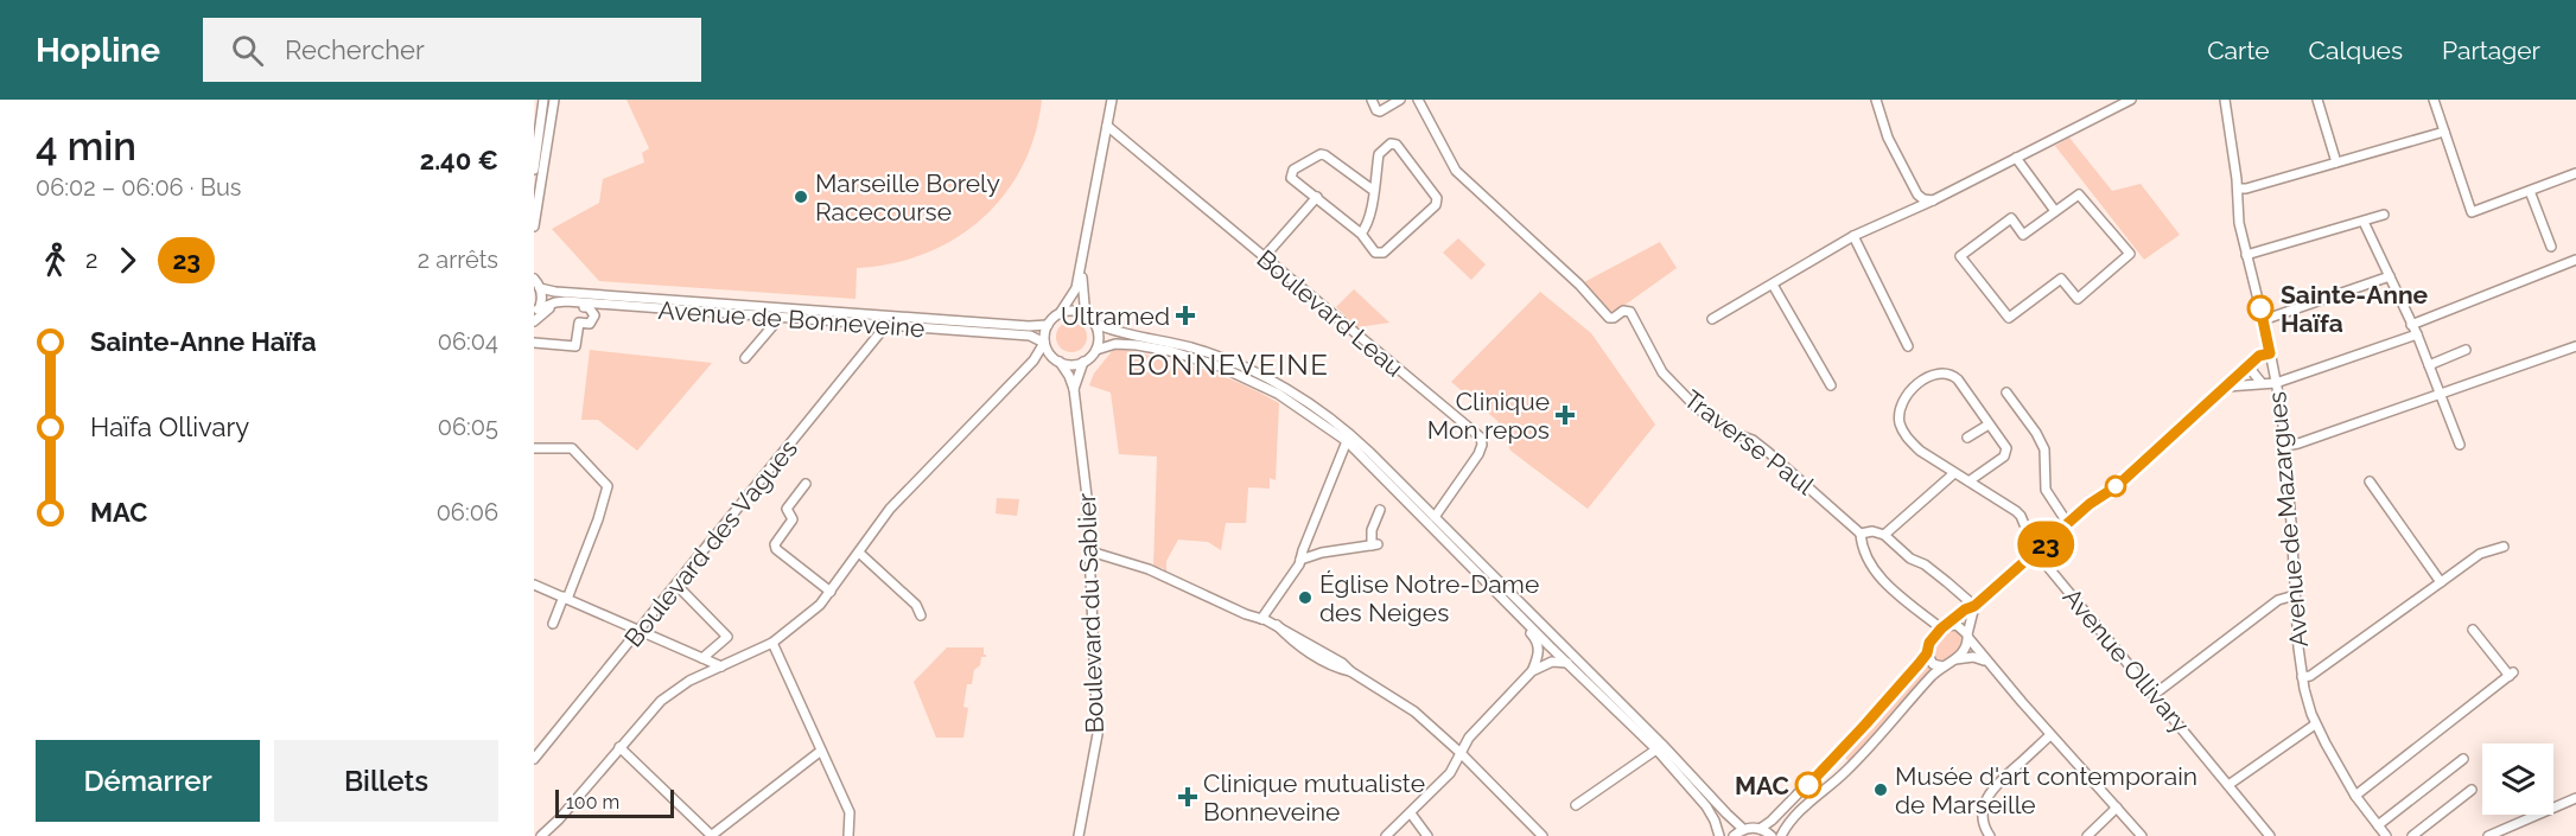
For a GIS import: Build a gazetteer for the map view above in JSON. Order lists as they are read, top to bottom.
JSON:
{
  "streets": {
    "street": [
      "Boulevard Leau",
      "Avenue de Bonneveine",
      "Traverse Paul",
      "Avenue de Mazargues",
      "Boulevard des Vagues",
      "Boulevard du Sablier",
      "Avenue Ollivary"
    ]
  },
  "crossings": [
    ["Avenue de Bonneveine", "Boulevard des Vagues"],
    ["Avenue de Bonneveine", "Boulevard du Sablier"]
  ],
  "districts": ["BONNEVEINE"],
  "places": {
    "other": [
      "Marseille Borely Racecourse",
      "Sainte-Anne Haïfa",
      "Église Notre-Dame des Neiges",
      "MAC",
      "Musée d'art contemporain de Marseille"
    ],
    "health": ["Ultramed", "Clinique Mon repos", "Clinique mutualiste Bonneveine"]
  },
  "lines": ["bus line 23"],
  "scale_bar": "100 m",
  "page": {
    "header": "Hopline",
    "search": "Rechercher",
    "nav": ["Carte", "Calques", "Partager"],
    "heading": ["4 min", "06:02 – 06:06 · Bus", "2.40 €"],
    "on_map": "23",
    "legs": ["2", "23", "2 arrêts"],
    "list": [
      {
        "name": "Sainte-Anne Haïfa",
        "value": "06:04"
      },
      {
        "name": "Haïfa Ollivary",
        "value": "06:05"
      },
      {
        "name": "MAC",
        "value": "06:06"
      }
    ],
    "buttons": ["Démarrer", "Billets"],
    "scale": "100 m"
  }
}
